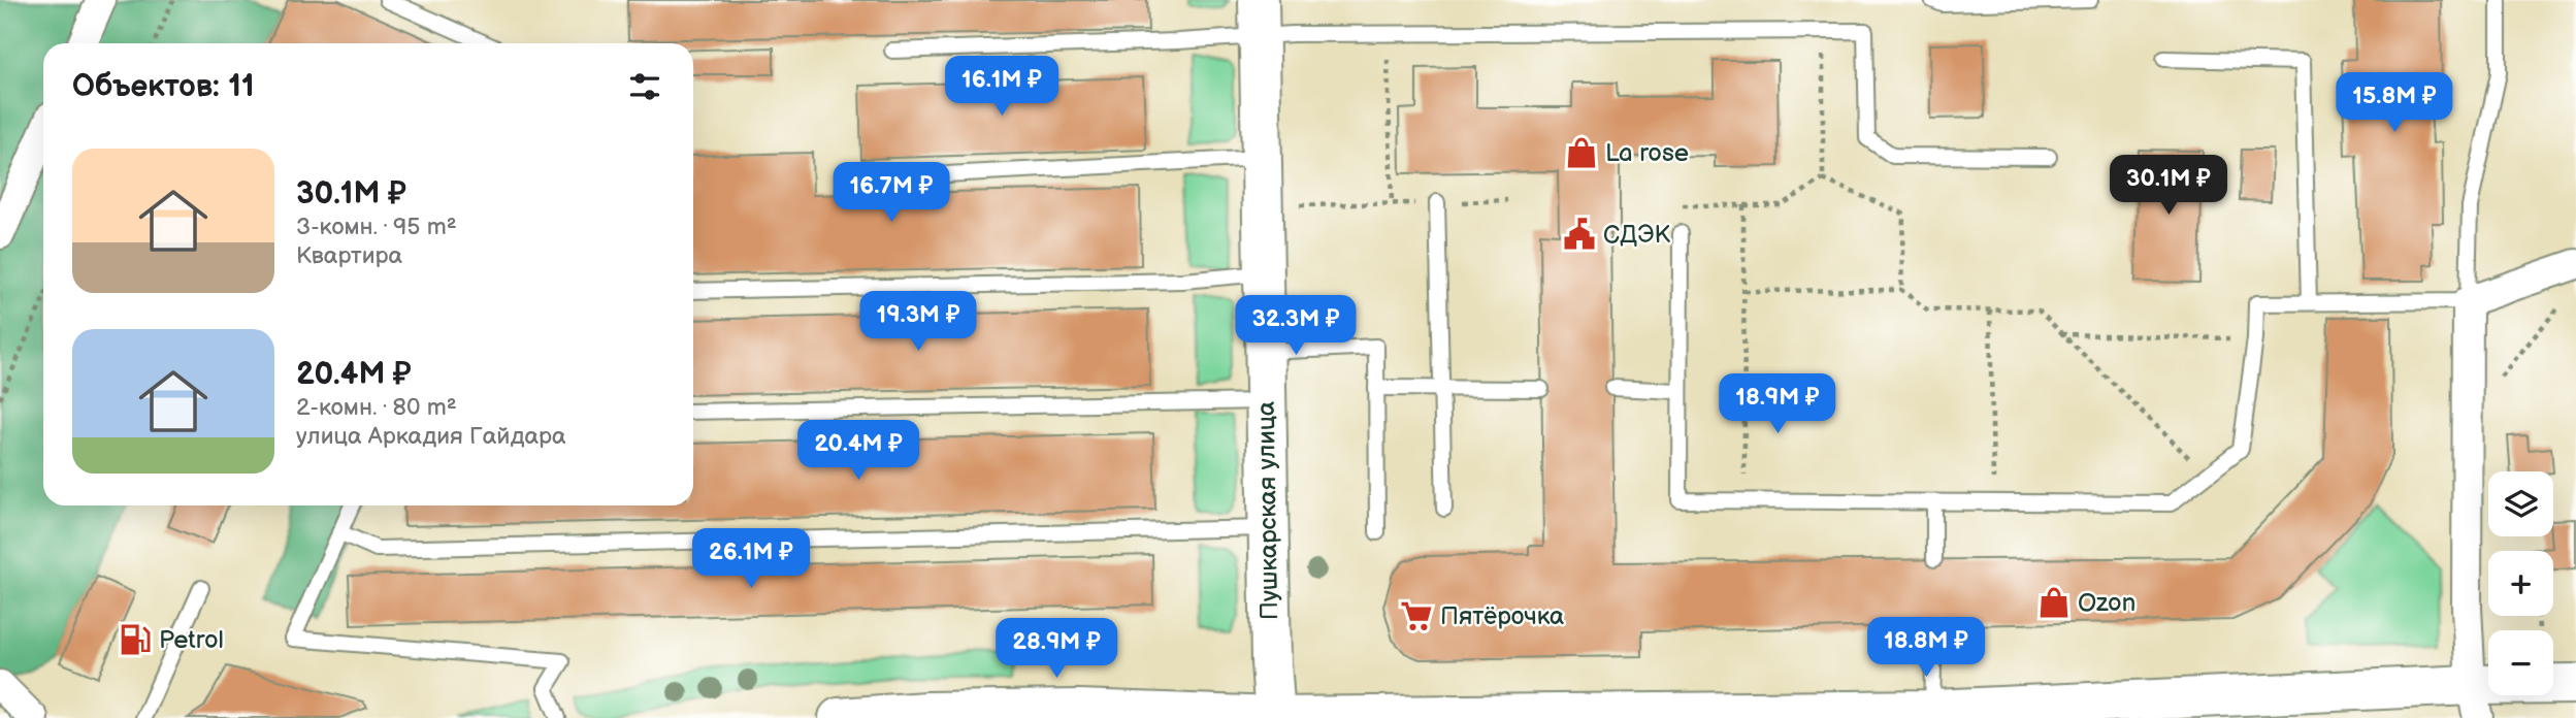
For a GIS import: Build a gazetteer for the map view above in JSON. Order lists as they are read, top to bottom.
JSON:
{
  "streets": {
    "main road": ["Пушкарская улица"]
  },
  "places": {
    "shop": ["La rose", "Ozon"],
    "public building": ["СДЭК"],
    "supermarket": ["Пятёрочка"],
    "fuel station": ["Petrol"]
  },
  "page": {
    "heading": "Объектов: 11",
    "price": [
      "16.1M ₽",
      "15.8M ₽",
      "30.1M ₽",
      "16.7M ₽",
      "19.3M ₽",
      "32.3M ₽",
      "18.9M ₽",
      "20.4M ₽",
      "26.1M ₽",
      "18.8M ₽",
      "28.9M ₽"
    ],
    "list": [
      {
        "name": "30.1M ₽",
        "note": "3-комн. · 95 m² · Квартира"
      },
      {
        "name": "20.4M ₽",
        "note": "2-комн. · 80 m² · улица Аркадия Гайдара"
      }
    ],
    "map_buttons": ["+", "−"]
  }
}
